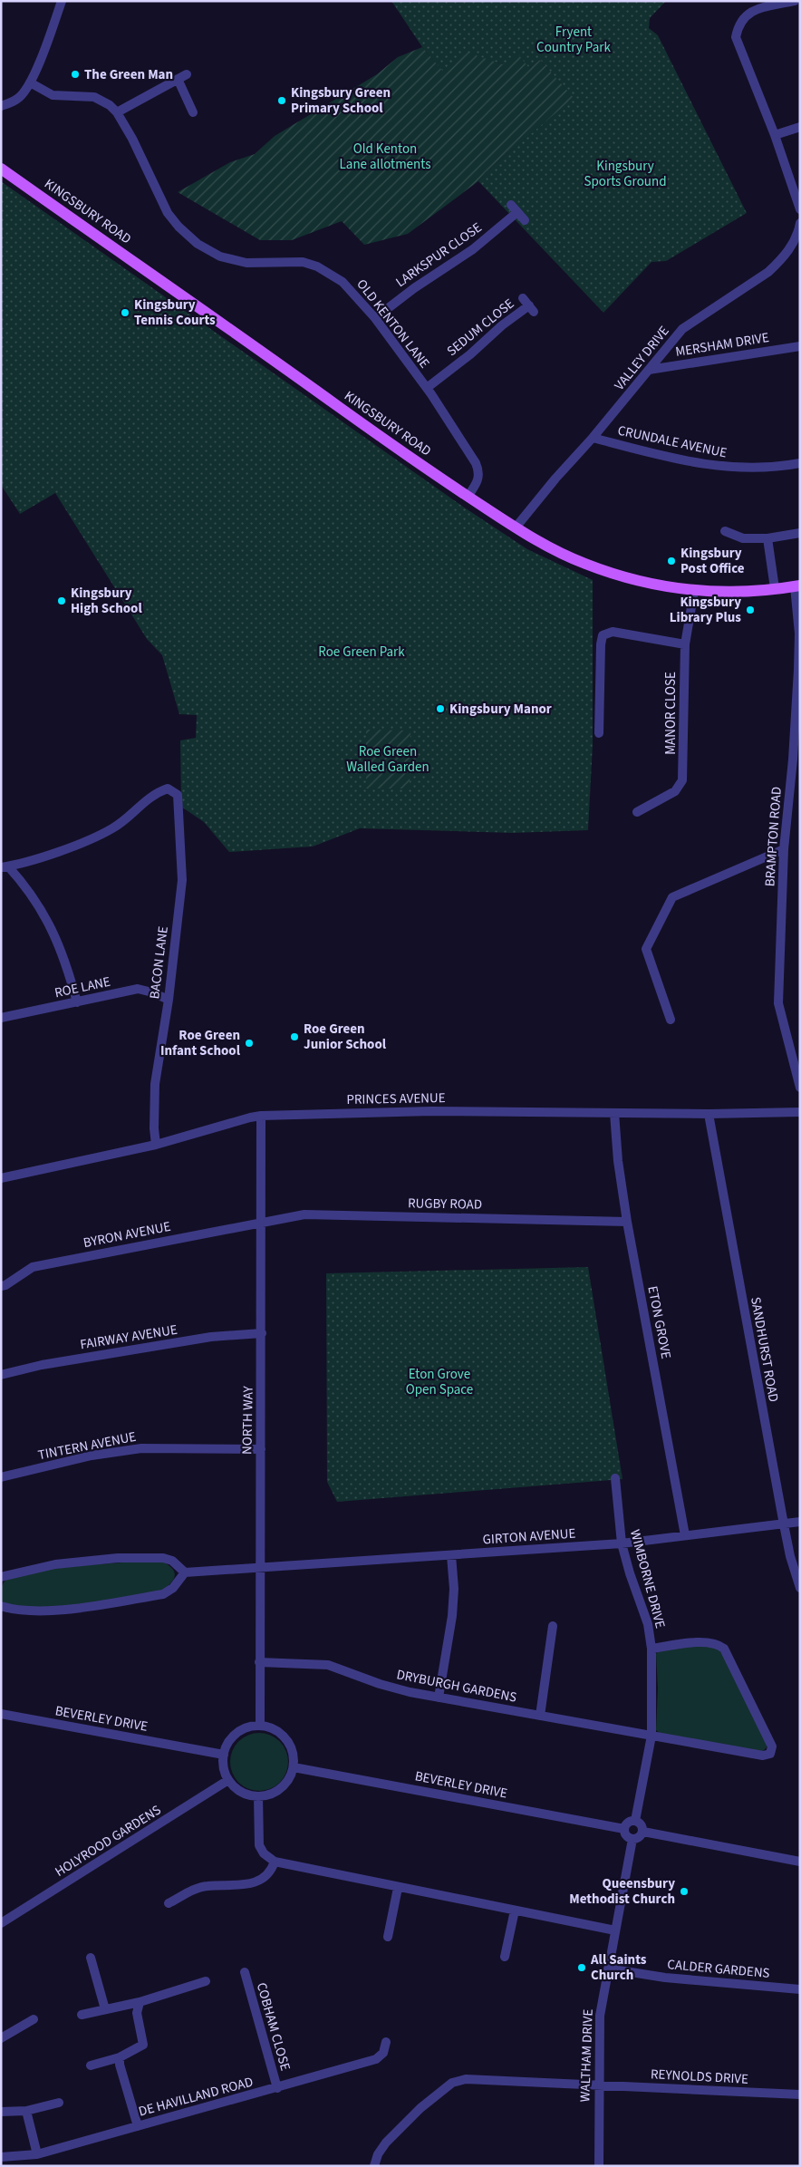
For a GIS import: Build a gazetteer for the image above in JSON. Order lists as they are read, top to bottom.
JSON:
{
  "streets": {
    "main road": ["KINGSBURY ROAD"],
    "street": [
      "LARKSPUR CLOSE",
      "OLD KENTON LANE",
      "SEDUM CLOSE",
      "MERSHAM DRIVE",
      "VALLEY DRIVE",
      "CRUNDALE AVENUE",
      "MANOR CLOSE",
      "BRAMPTON ROAD",
      "BACON LANE",
      "ROE LANE",
      "PRINCES AVENUE",
      "RUGBY ROAD",
      "BYRON AVENUE",
      "ETON GROVE",
      "FAIRWAY AVENUE",
      "SANDHURST ROAD",
      "NORTH WAY",
      "TINTERN AVENUE",
      "GIRTON AVENUE",
      "WIMBORNE DRIVE",
      "DRYBURGH GARDENS",
      "BEVERLEY DRIVE",
      "HOLYROOD GARDENS",
      "CALDER GARDENS",
      "COBHAM CLOSE",
      "WALTHAM DRIVE",
      "REYNOLDS DRIVE",
      "DE HAVILLAND ROAD"
    ]
  },
  "crossings": [
    ["KINGSBURY ROAD", "OLD KENTON LANE"],
    ["KINGSBURY ROAD", "VALLEY DRIVE"],
    ["KINGSBURY ROAD", "MANOR CLOSE"],
    ["KINGSBURY ROAD", "BRAMPTON ROAD"],
    ["LARKSPUR CLOSE", "OLD KENTON LANE"],
    ["OLD KENTON LANE", "SEDUM CLOSE"],
    ["MERSHAM DRIVE", "VALLEY DRIVE"],
    ["VALLEY DRIVE", "CRUNDALE AVENUE"],
    ["BACON LANE", "ROE LANE"],
    ["BACON LANE", "PRINCES AVENUE"],
    ["PRINCES AVENUE", "ETON GROVE"],
    ["PRINCES AVENUE", "SANDHURST ROAD"],
    ["PRINCES AVENUE", "NORTH WAY"],
    ["RUGBY ROAD", "BYRON AVENUE"],
    ["RUGBY ROAD", "ETON GROVE"],
    ["RUGBY ROAD", "NORTH WAY"],
    ["BYRON AVENUE", "NORTH WAY"],
    ["ETON GROVE", "GIRTON AVENUE"],
    ["FAIRWAY AVENUE", "NORTH WAY"],
    ["SANDHURST ROAD", "GIRTON AVENUE"],
    ["NORTH WAY", "TINTERN AVENUE"],
    ["NORTH WAY", "GIRTON AVENUE"],
    ["NORTH WAY", "DRYBURGH GARDENS"],
    ["NORTH WAY", "BEVERLEY DRIVE"],
    ["NORTH WAY", "HOLYROOD GARDENS"],
    ["GIRTON AVENUE", "WIMBORNE DRIVE"],
    ["WIMBORNE DRIVE", "DRYBURGH GARDENS"],
    ["WIMBORNE DRIVE", "BEVERLEY DRIVE"],
    ["WIMBORNE DRIVE", "WALTHAM DRIVE"],
    ["BEVERLEY DRIVE", "HOLYROOD GARDENS"],
    ["BEVERLEY DRIVE", "WALTHAM DRIVE"],
    ["CALDER GARDENS", "WALTHAM DRIVE"],
    ["COBHAM CLOSE", "DE HAVILLAND ROAD"],
    ["WALTHAM DRIVE", "REYNOLDS DRIVE"]
  ],
  "parks": [
    "Fryent Country Park",
    "Old Kenton Lane allotments",
    "Kingsbury Sports Ground",
    "Roe Green Park",
    "Roe Green Walled Garden",
    "Eton Grove Open Space"
  ],
  "places": [
    "The Green Man",
    "Kingsbury Green Primary School",
    "Kingsbury Tennis Courts",
    "Kingsbury Post Office",
    "Kingsbury High School",
    "Kingsbury Library Plus",
    "Kingsbury Manor",
    "Roe Green Junior School",
    "Roe Green Infant School",
    "Queensbury Methodist Church",
    "All Saints Church"
  ]
}
